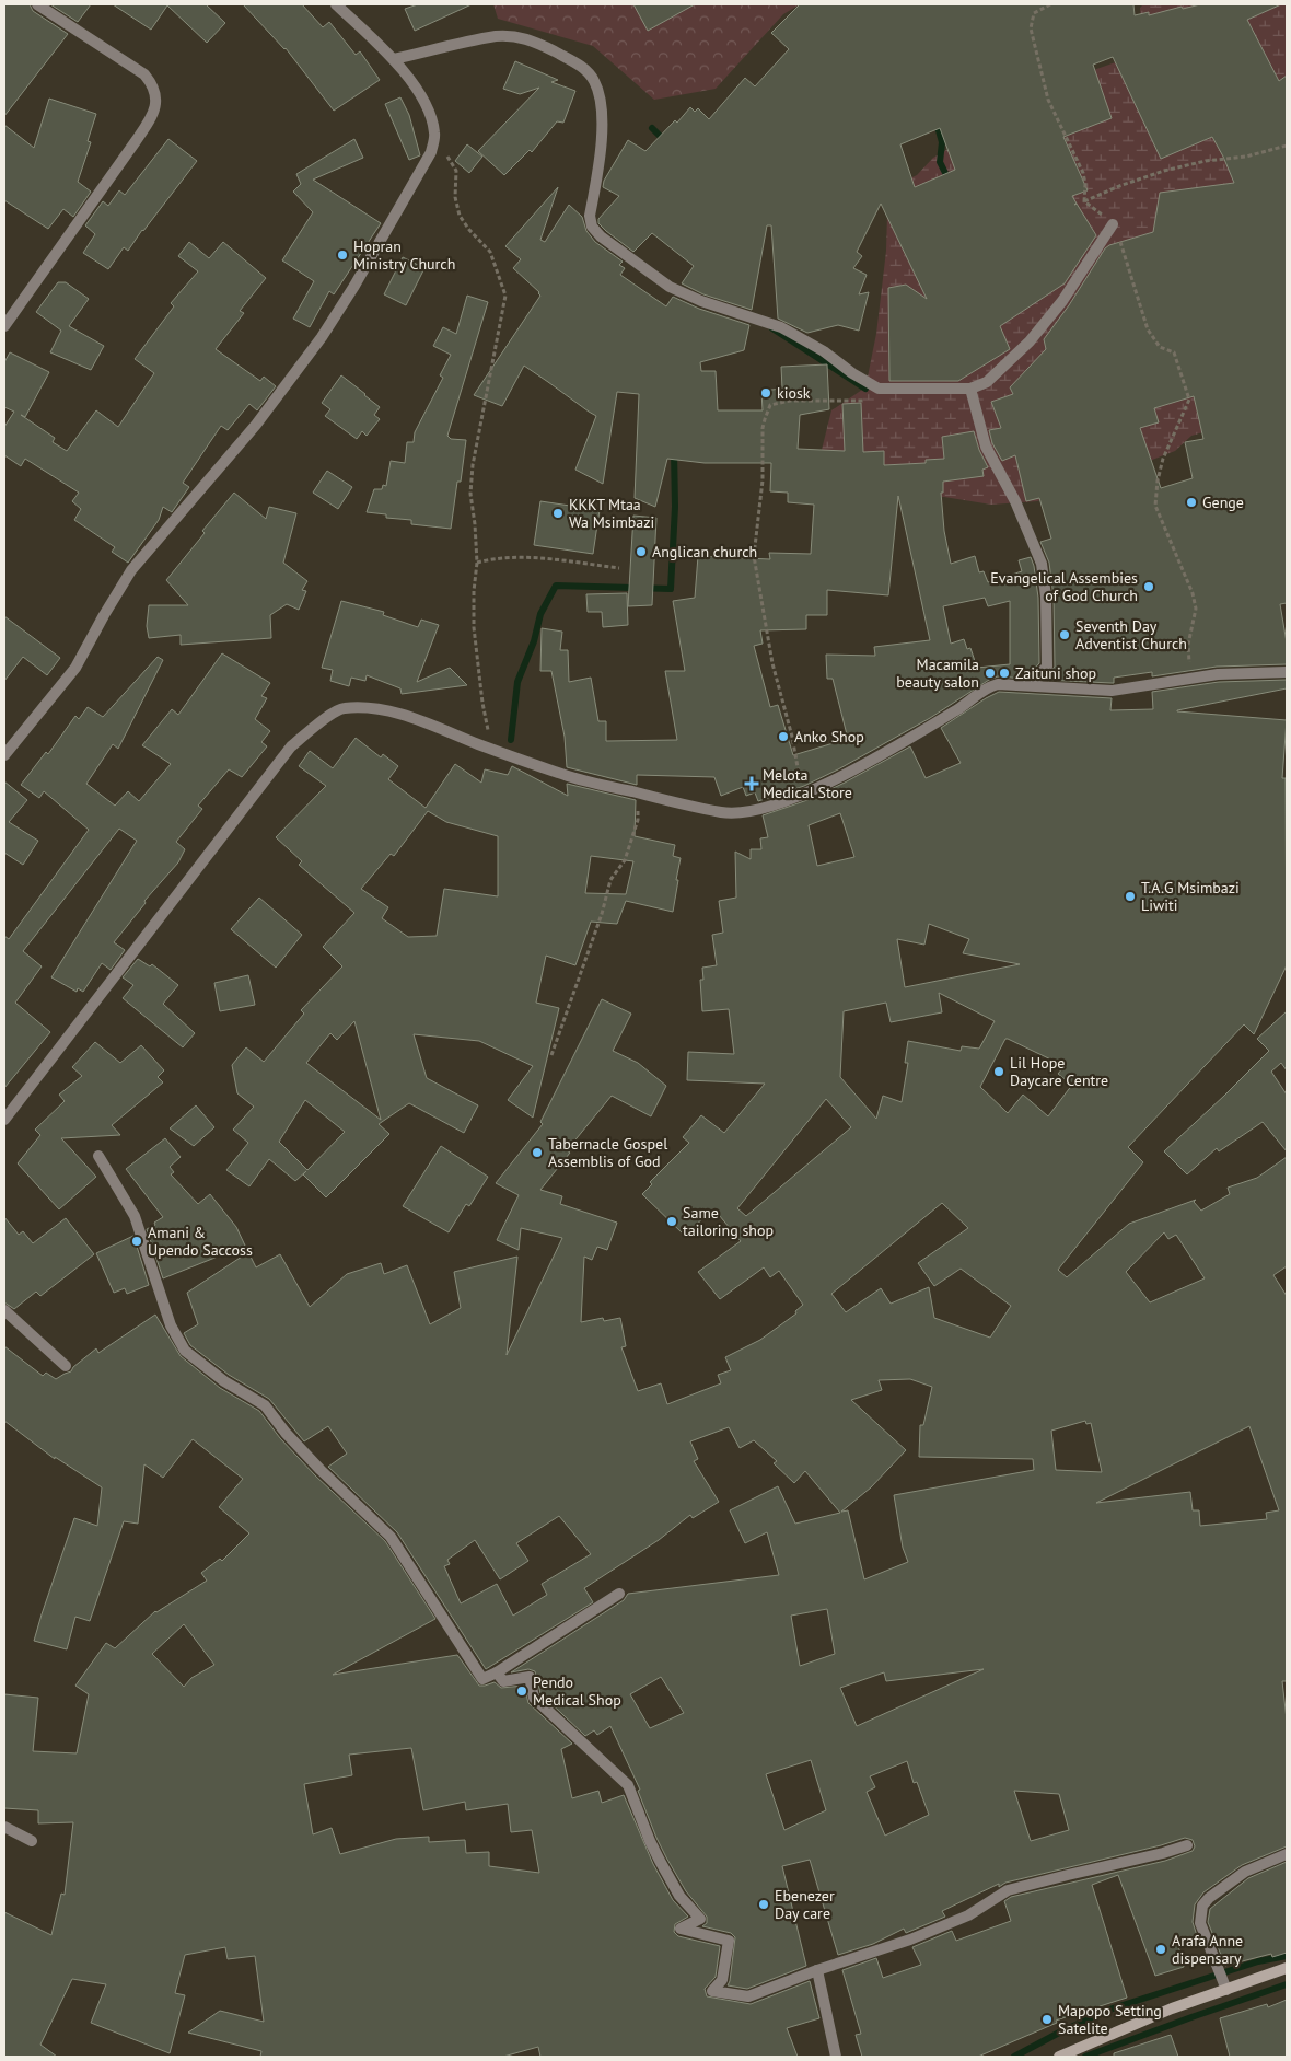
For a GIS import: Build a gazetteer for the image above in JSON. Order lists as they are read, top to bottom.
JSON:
{
  "places": {
    "other": [
      "Hopran Ministry Church",
      "kiosk",
      "Genge",
      "KKKT Mtaa Wa Msimbazi",
      "Anglican church",
      "Evangelical Assembies of God Church",
      "Seventh Day Adventist Church",
      "Macamila beauty salon",
      "Zaituni shop",
      "Anko Shop",
      "T.A.G Msimbazi Liwiti",
      "Lil Hope Daycare Centre",
      "Tabernacle Gospel Assemblis of God",
      "Same tailoring shop",
      "Amani & Upendo Saccoss",
      "Pendo Medical Shop",
      "Ebenezer Day care",
      "Arafa Anne dispensary",
      "Mapopo Setting Satelite"
    ],
    "health": ["Melota Medical Store"]
  }
}
